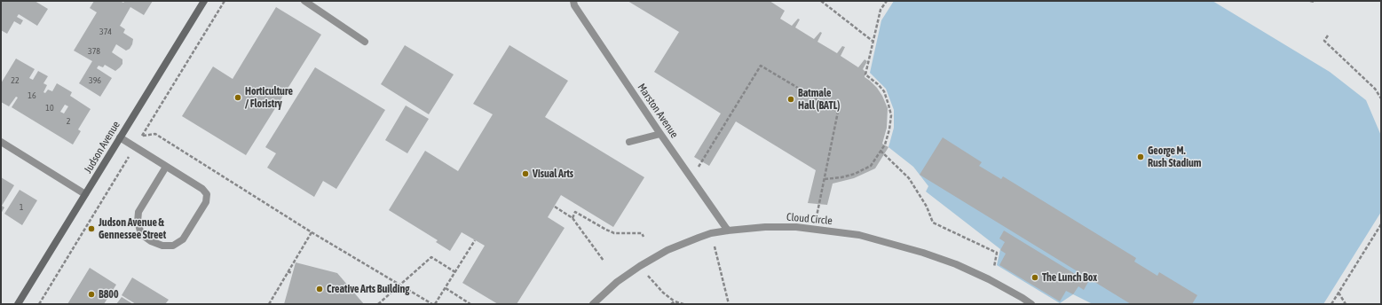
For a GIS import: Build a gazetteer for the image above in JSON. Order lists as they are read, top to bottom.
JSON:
{
  "streets": {
    "street": ["Marston Avenue", "Judson Avenue", "Cloud Circle"]
  },
  "crossings": [
    ["Marston Avenue", "Cloud Circle"]
  ],
  "places": [
    "Horticulture / Floristry",
    "Batmale Hall (BATL)",
    "George M. Rush Stadium",
    "Visual Arts",
    "Judson Avenue & Gennessee Street",
    "The Lunch Box",
    "Creative Arts Building",
    "B800"
  ],
  "house_numbers": [
    "374",
    "378",
    "22",
    "396",
    "16",
    "10",
    "2",
    "1"
  ]
}
